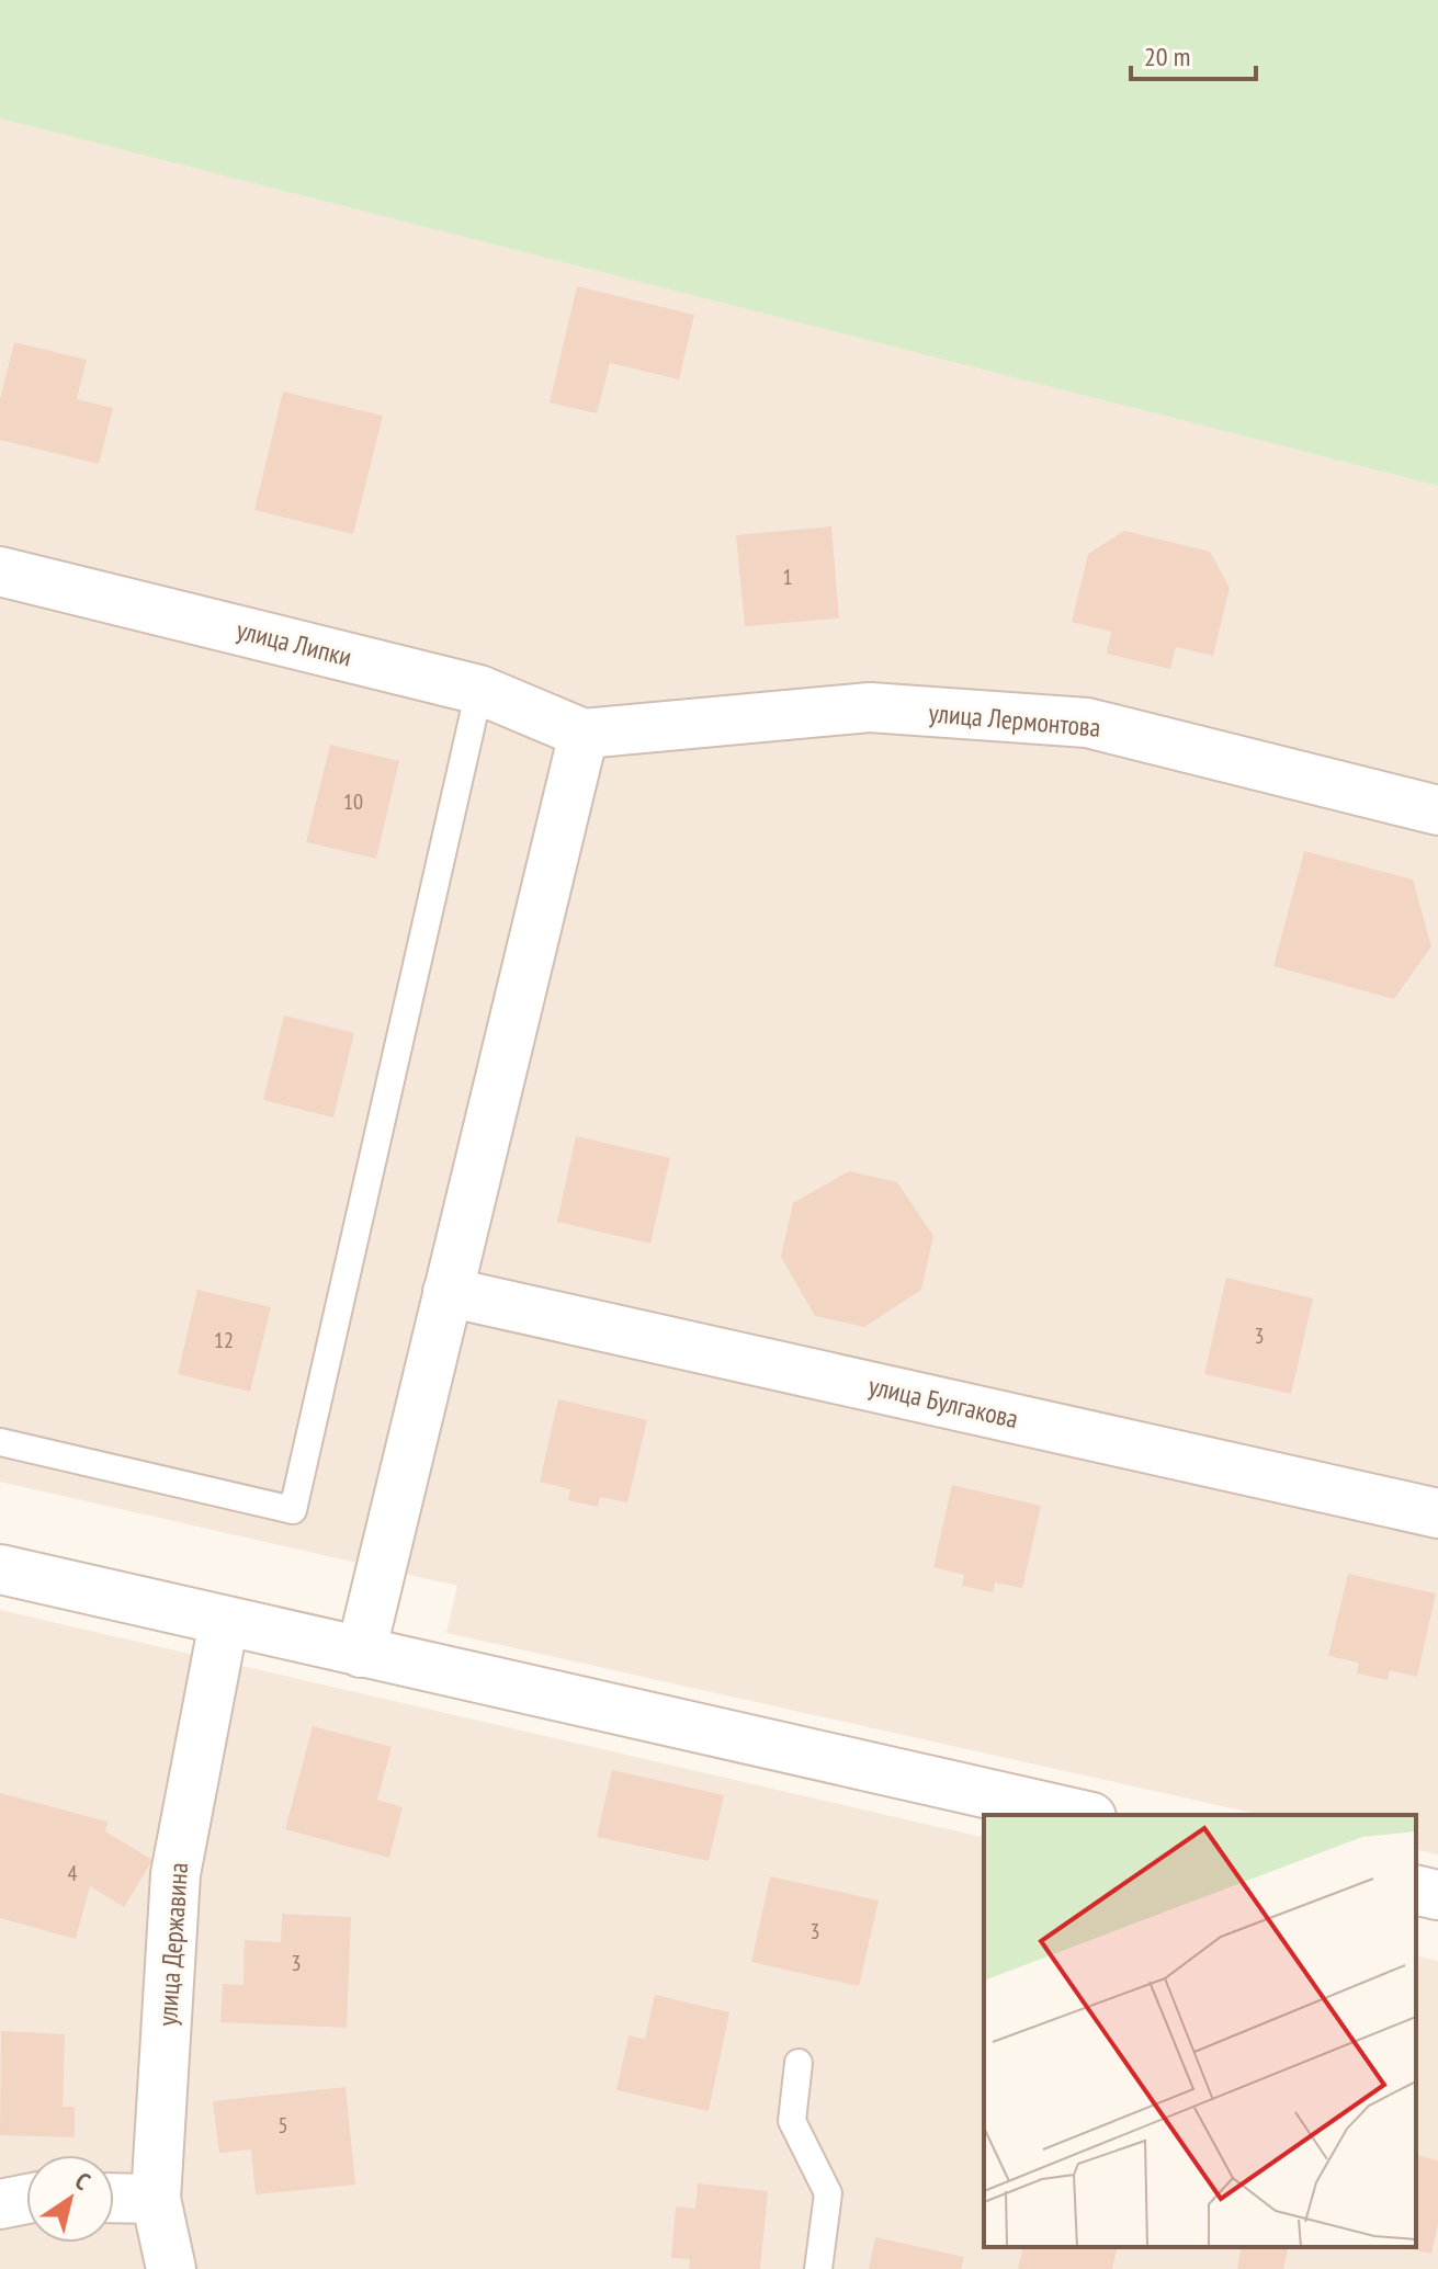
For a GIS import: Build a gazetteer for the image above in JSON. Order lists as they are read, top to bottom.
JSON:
{
  "streets": {
    "street": [
      "улица Липки",
      "улица Лермонтова",
      "улица Булгакова",
      "улица Державина"
    ]
  },
  "crossings": [
    ["улица Липки", "улица Лермонтова"]
  ],
  "house_numbers": [
    "1",
    "10",
    "3",
    "12",
    "4",
    "3",
    "3",
    "5"
  ],
  "scale_bar": "20 m",
  "north": "top right"
}
